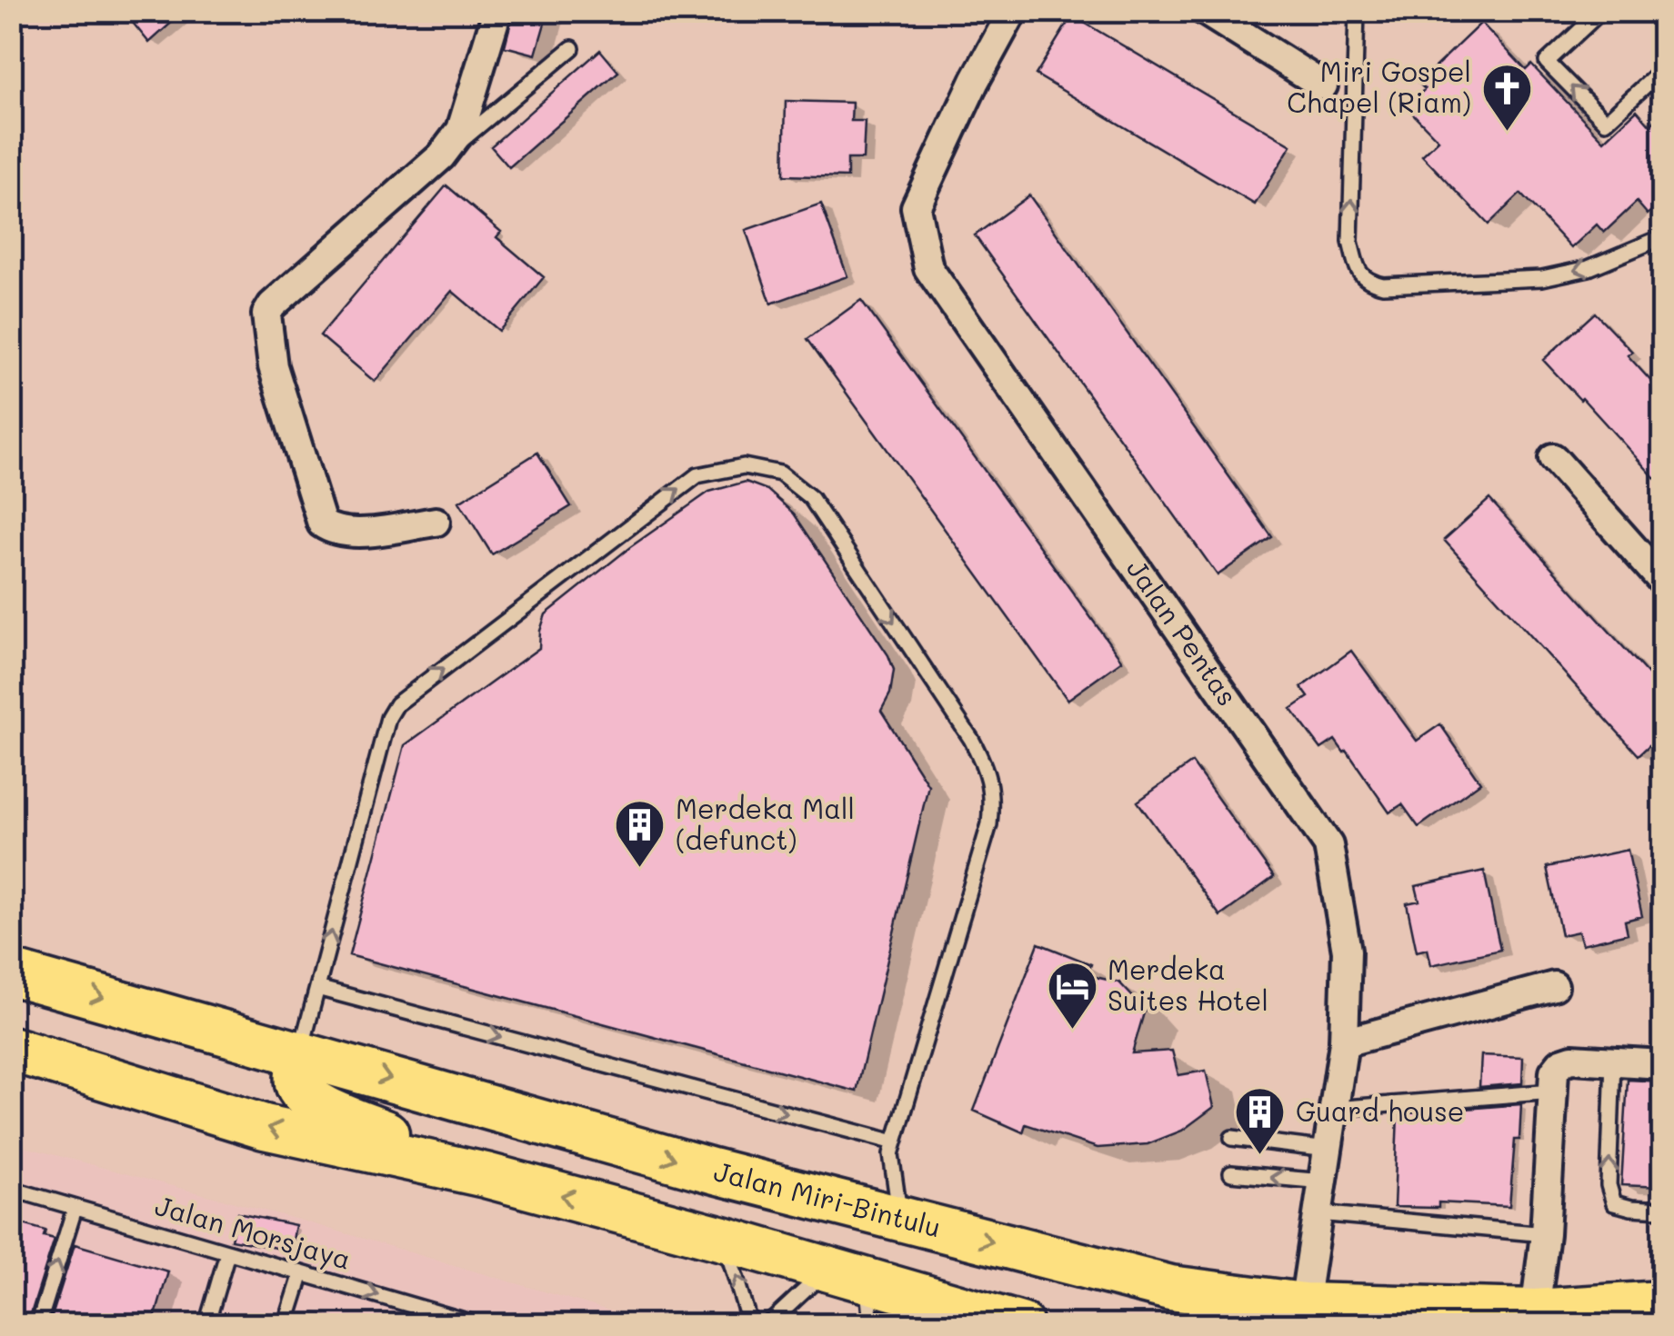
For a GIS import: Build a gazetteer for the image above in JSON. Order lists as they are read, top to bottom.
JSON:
{
  "streets": {
    "highway": ["Jalan Miri-Bintulu"],
    "street": ["Jalan Pentas"],
    "lane": ["Jalan Morsjaya"]
  },
  "crossings": [
    ["Jalan Pentas", "Jalan Miri-Bintulu"]
  ],
  "places": {
    "church": ["Miri Gospel Chapel (Riam)"],
    "building": ["Merdeka Mall (defunct)", "Guard house"],
    "hotel": ["Merdeka Suites Hotel"]
  }
}
